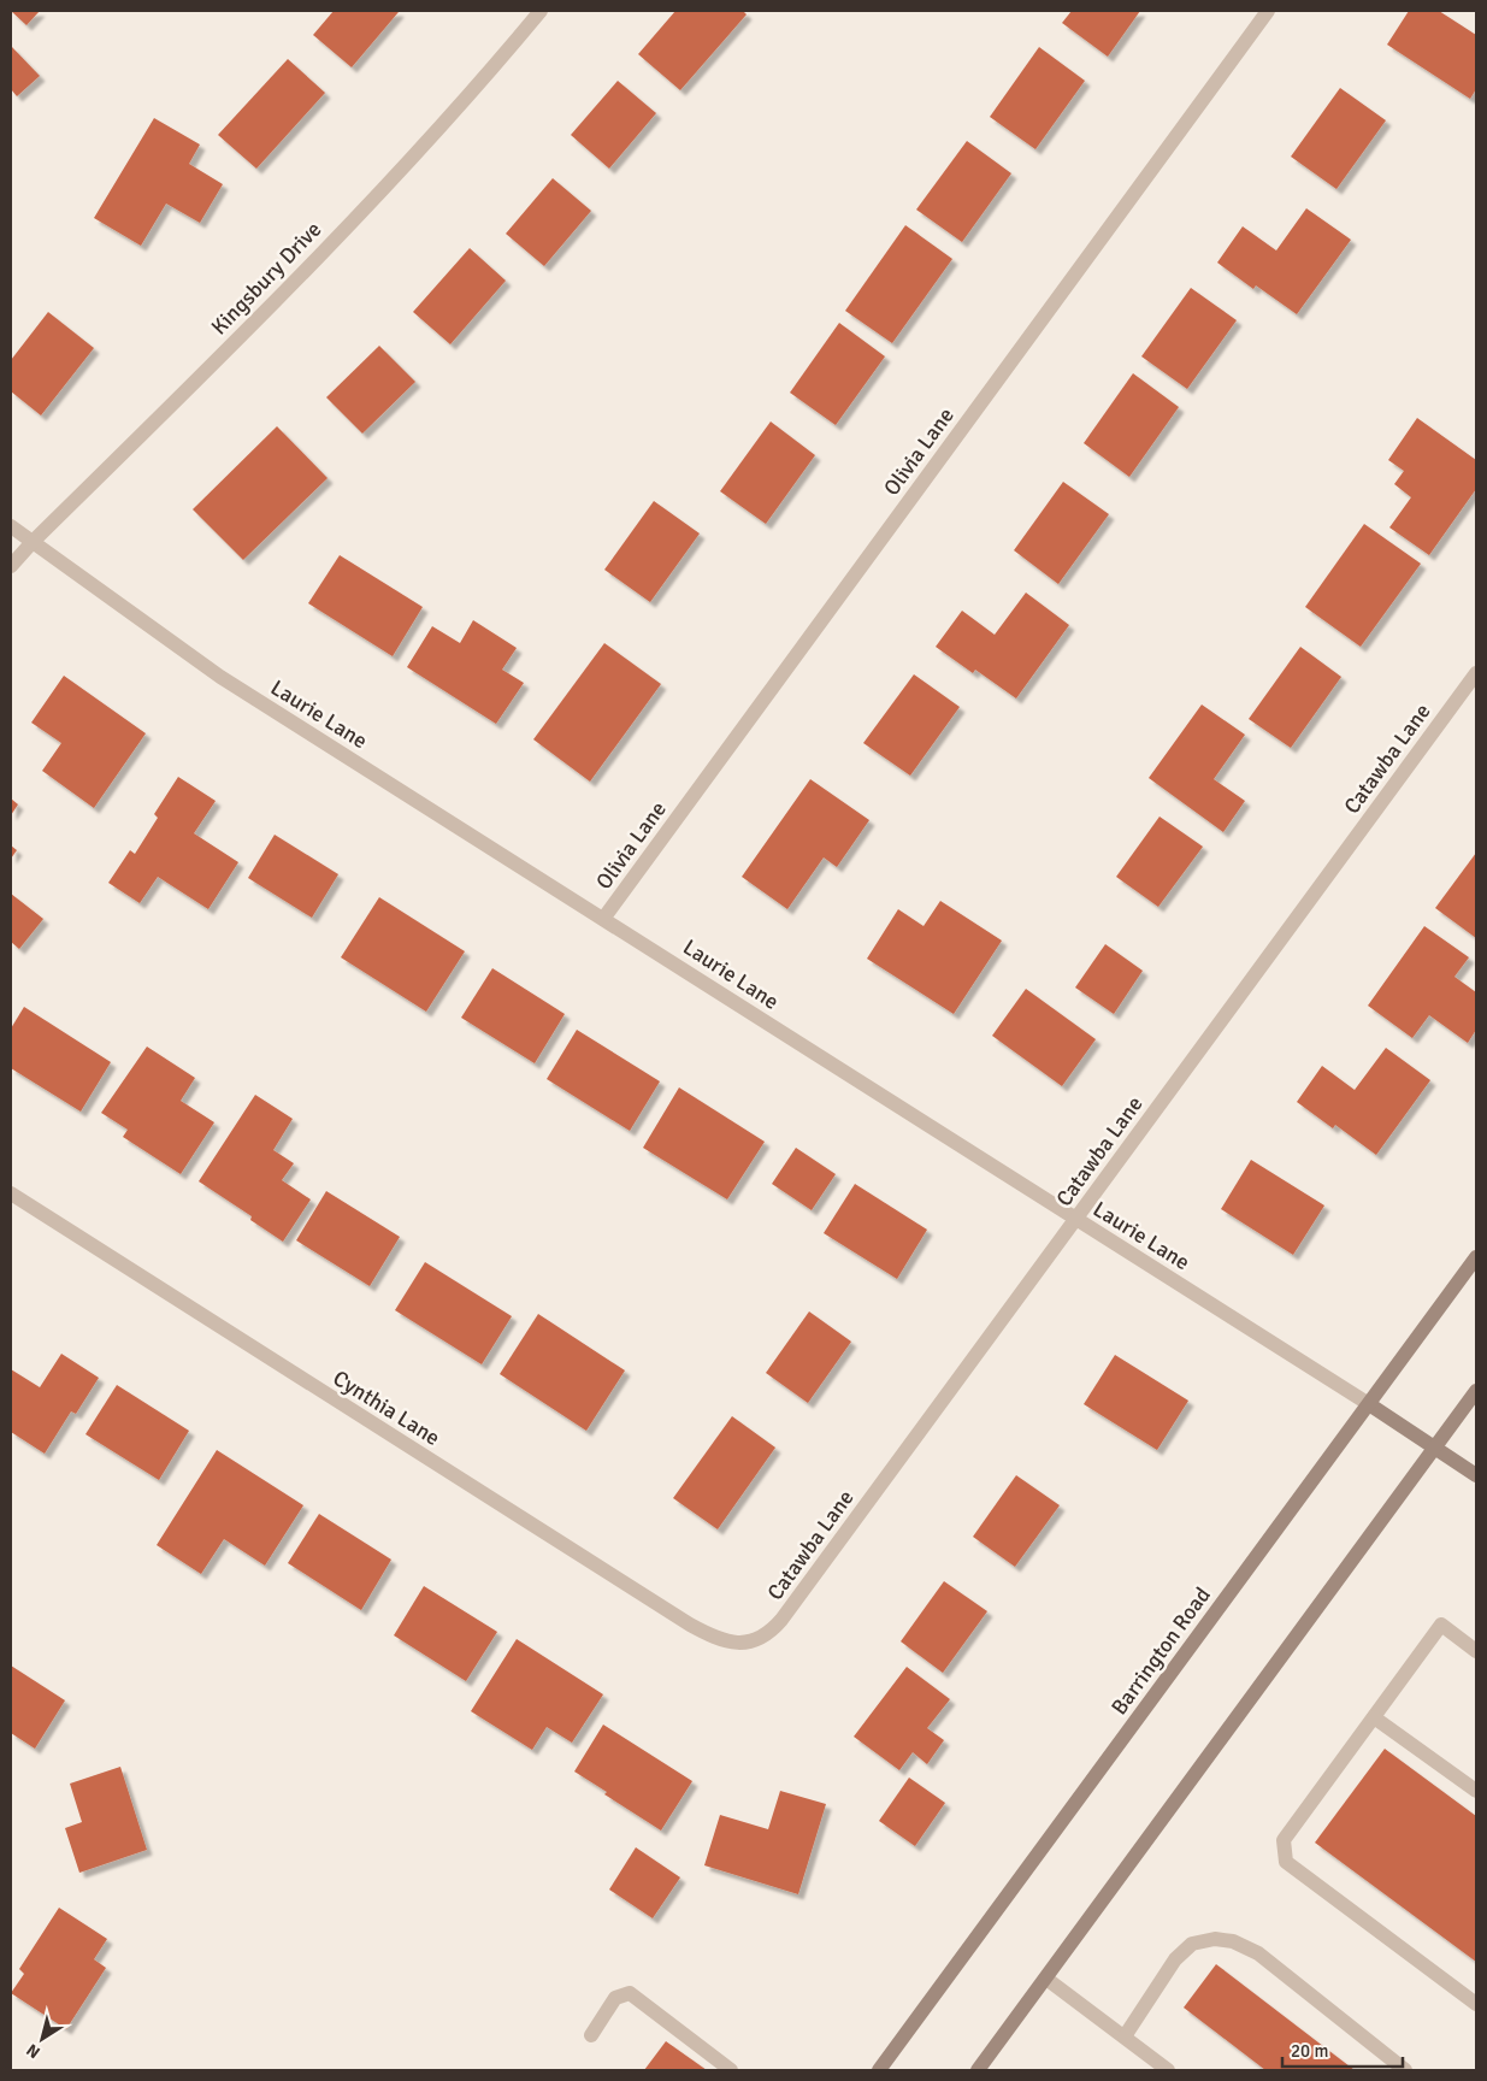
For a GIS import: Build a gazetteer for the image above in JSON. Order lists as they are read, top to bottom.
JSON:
{
  "streets": {
    "main road": ["Laurie Lane", "Barrington Road"],
    "street": [
      "Kingsbury Drive",
      "Olivia Lane",
      "Catawba Lane",
      "Cynthia Lane"
    ]
  },
  "crossings": [
    ["Kingsbury Drive", "Laurie Lane"],
    ["Olivia Lane", "Laurie Lane"],
    ["Laurie Lane", "Catawba Lane"],
    ["Laurie Lane", "Barrington Road"],
    ["Catawba Lane", "Cynthia Lane"]
  ],
  "scale_bar": "20 m",
  "north": "bottom left"
}
